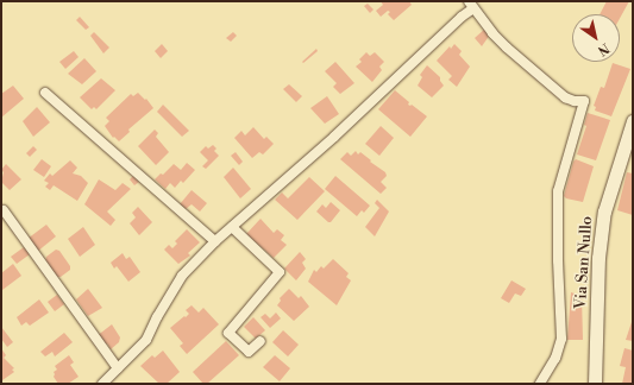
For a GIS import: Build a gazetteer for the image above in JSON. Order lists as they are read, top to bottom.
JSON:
{
  "streets": {
    "street": ["Via San Nullo"]
  },
  "north": "bottom right"
}
